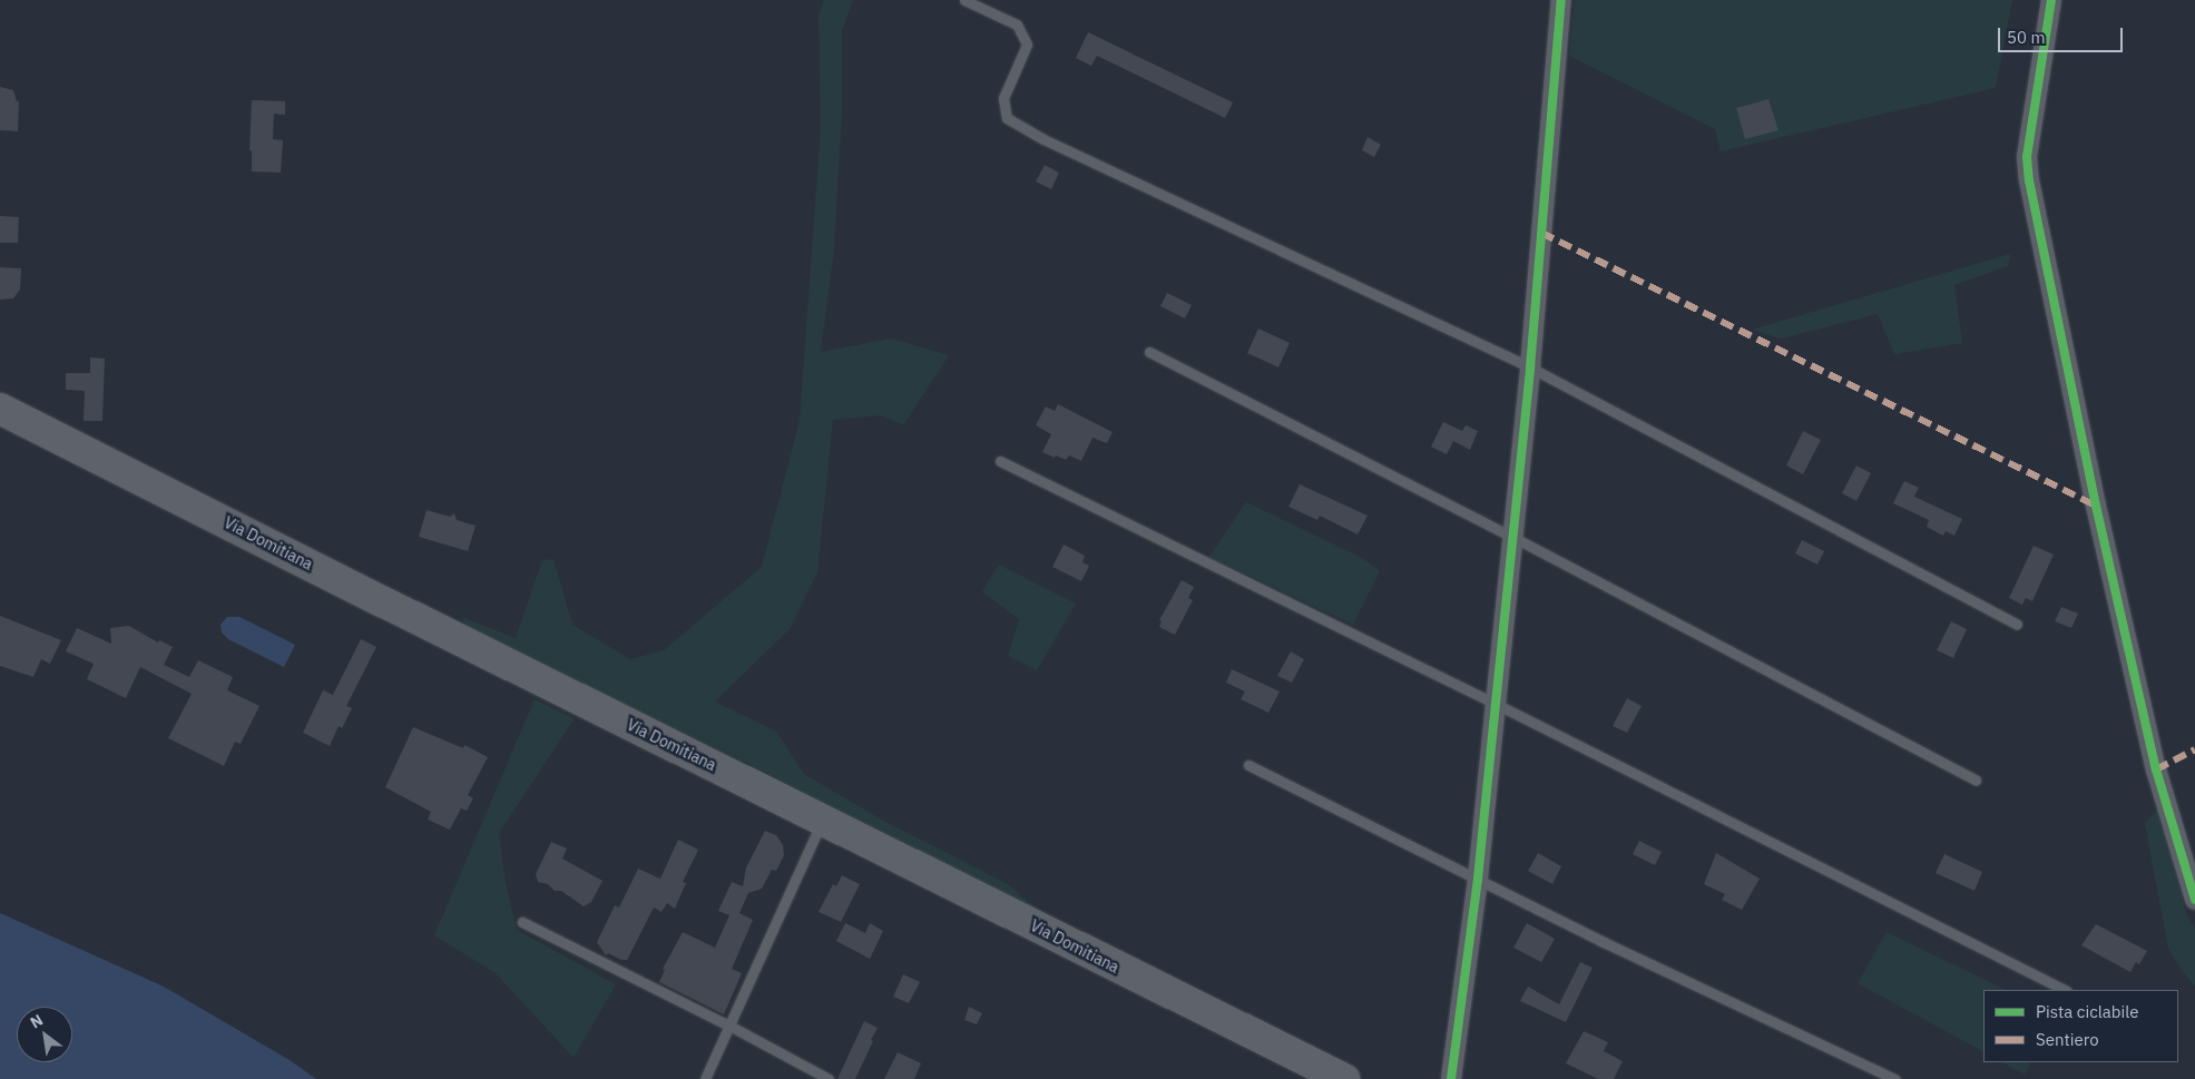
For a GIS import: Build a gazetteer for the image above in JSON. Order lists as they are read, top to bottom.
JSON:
{
  "streets": {
    "main road": ["Via Domitiana"]
  },
  "legend": ["Pista ciclabile", "Sentiero"],
  "scale_bar": "50 m",
  "north": "top left"
}
